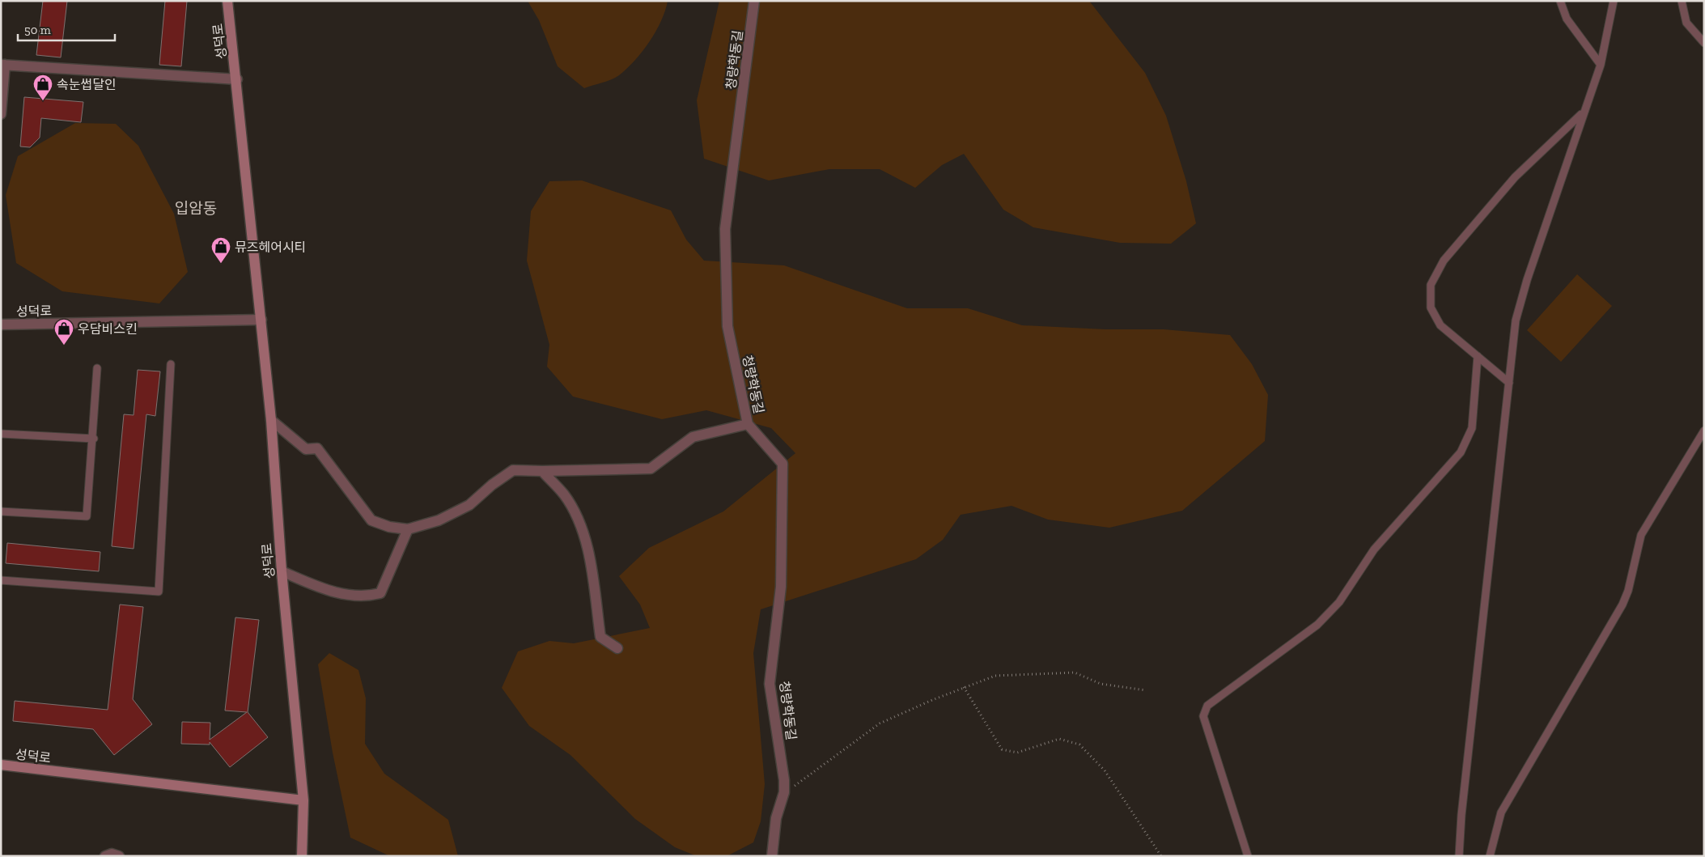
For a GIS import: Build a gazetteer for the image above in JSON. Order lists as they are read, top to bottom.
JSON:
{
  "streets": {
    "street": ["성덕로", "청량학동길"]
  },
  "districts": ["입암동"],
  "places": {
    "shop": ["속눈썹달인", "뮤즈헤어시티", "우담비스킨"]
  },
  "scale_bar": "50 m"
}
